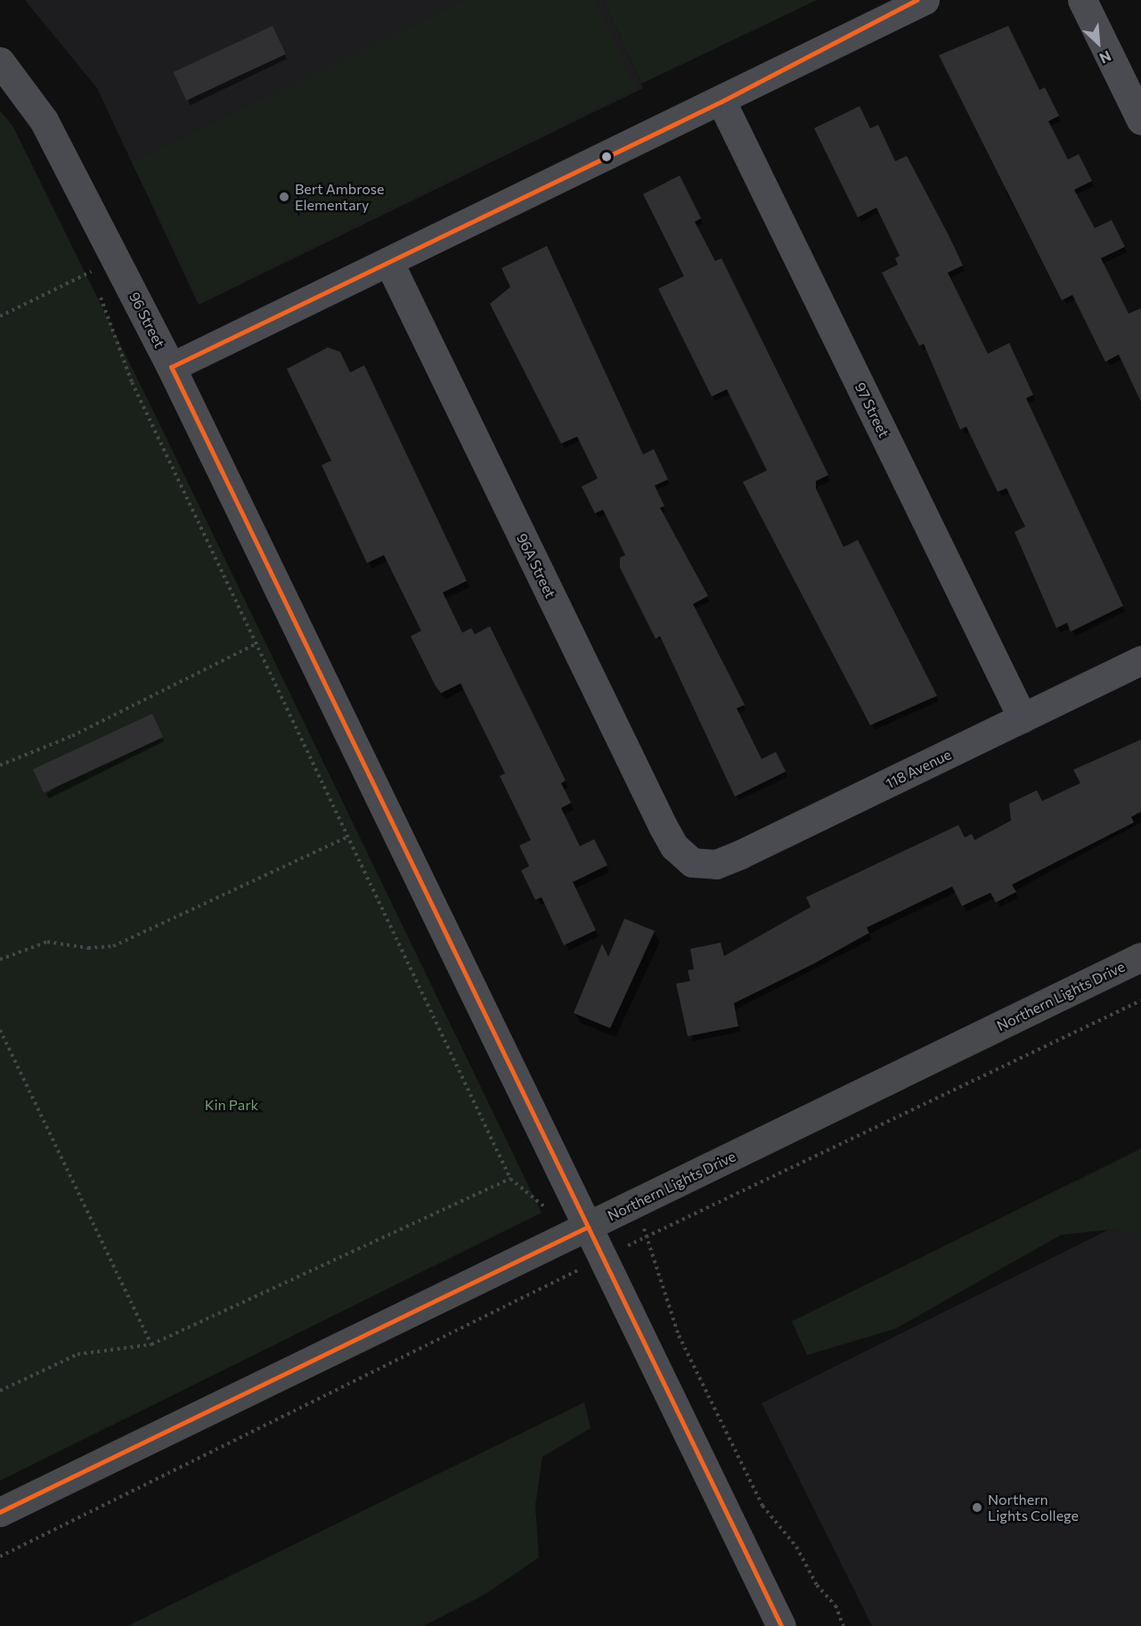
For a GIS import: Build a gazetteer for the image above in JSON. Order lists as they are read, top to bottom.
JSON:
{
  "streets": {
    "main road": ["Northern Lights Drive"],
    "street": [
      "96 Street",
      "97 Street",
      "96A Street",
      "118 Avenue"
    ]
  },
  "crossings": [
    ["96 Street", "Northern Lights Drive"],
    ["97 Street", "118 Avenue"],
    ["96A Street", "118 Avenue"]
  ],
  "parks": ["Kin Park"],
  "places": ["Bert Ambrose Elementary", "Northern Lights College"],
  "north": "bottom right"
}
